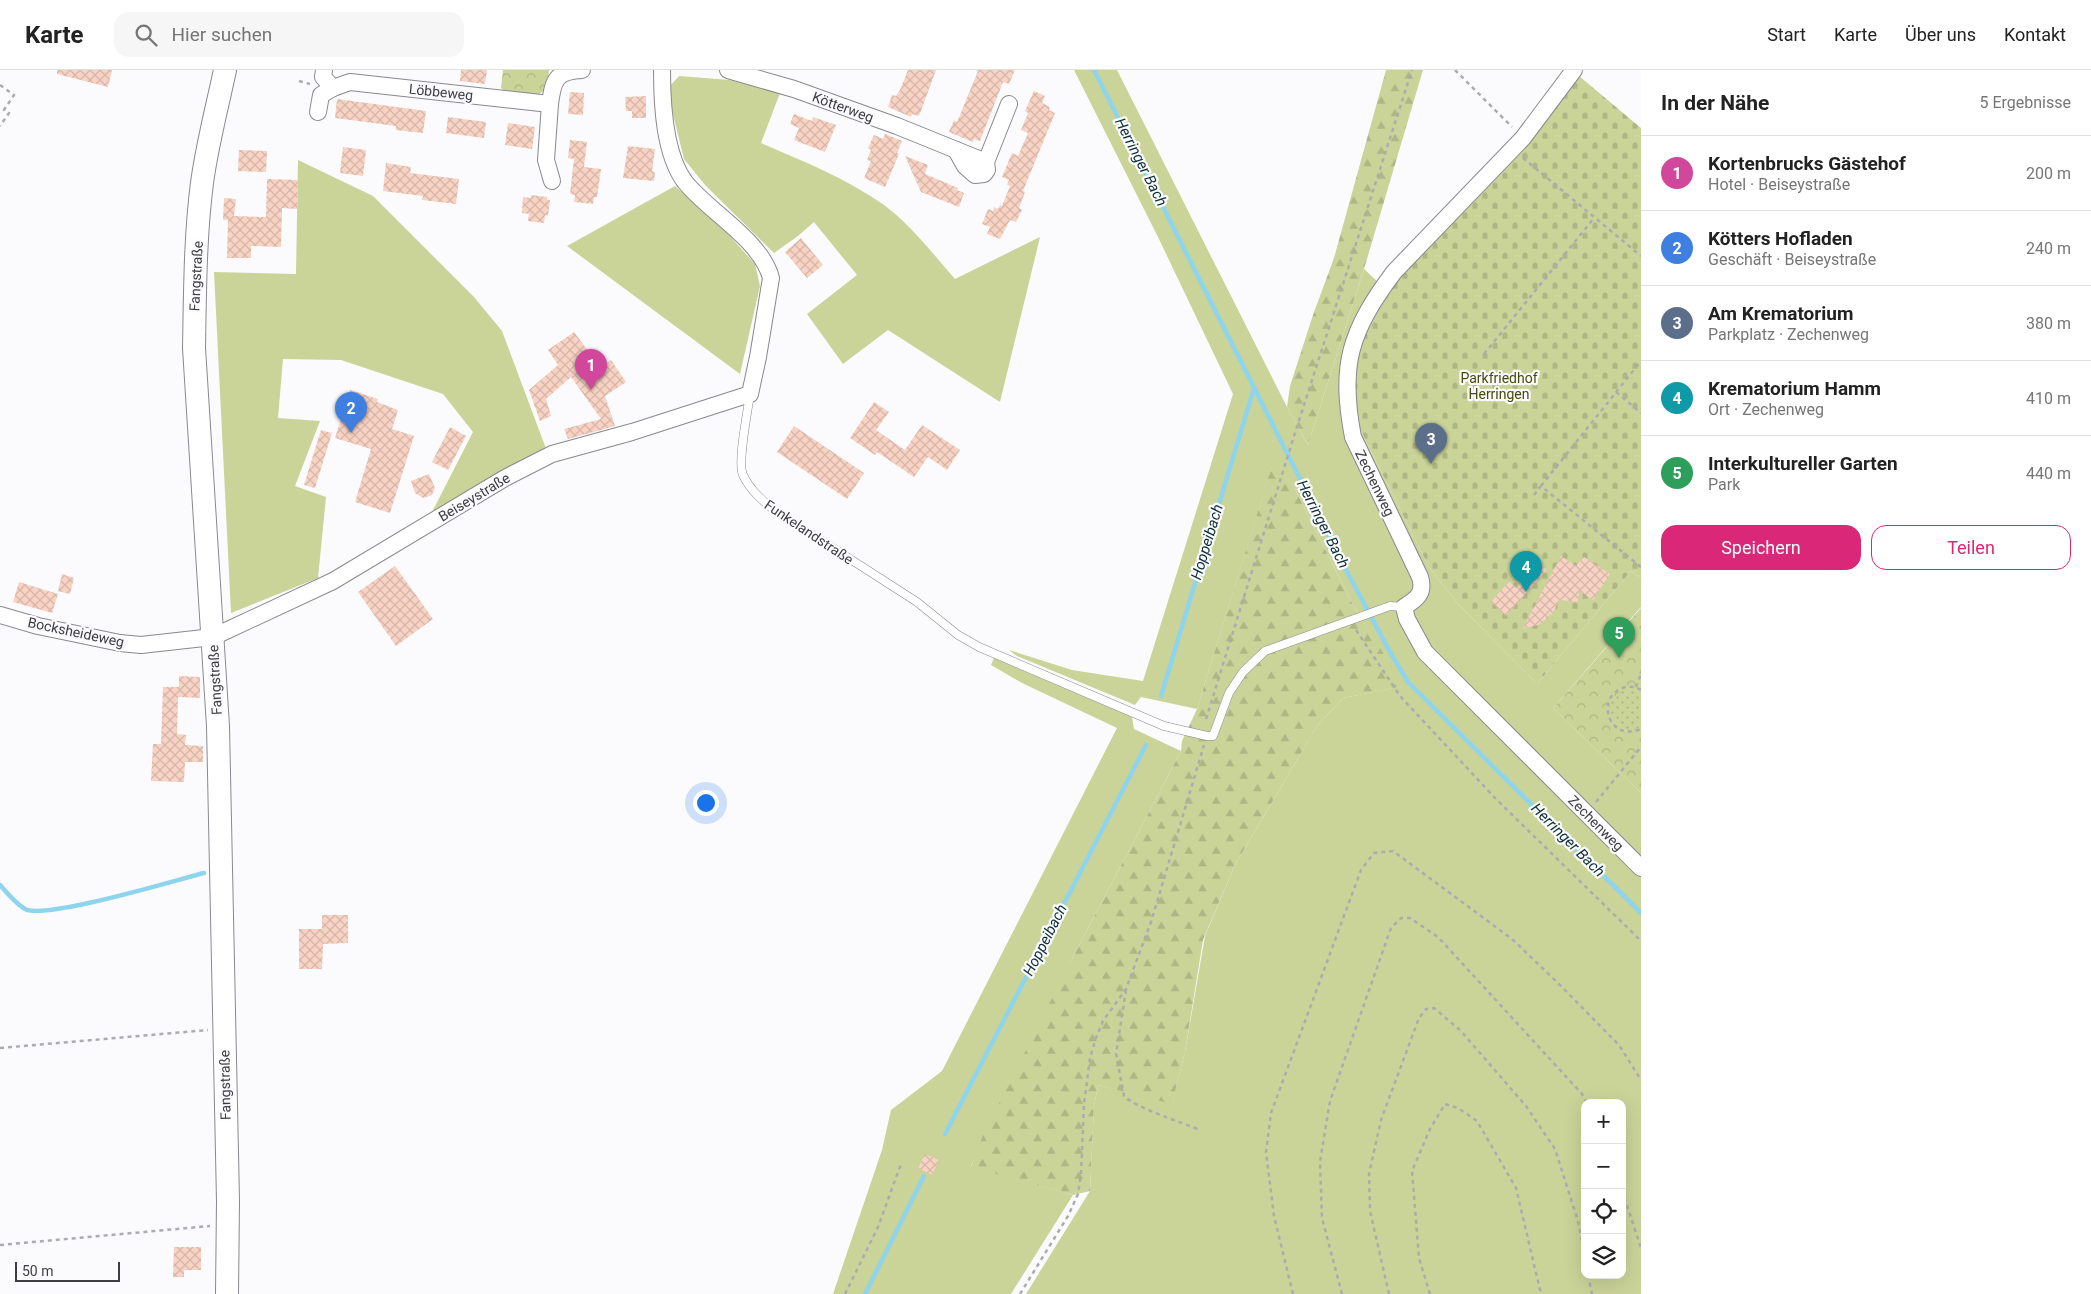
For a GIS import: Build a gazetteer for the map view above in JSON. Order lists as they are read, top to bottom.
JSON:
{
  "streets": {
    "main road": ["Fangstraße"],
    "street": [
      "Löbbeweg",
      "Kötterweg",
      "Zechenweg",
      "Beiseystraße",
      "Funkelandstraße",
      "Bocksheideweg"
    ]
  },
  "crossings": [
    ["Fangstraße", "Beiseystraße"],
    ["Fangstraße", "Bocksheideweg"],
    ["Beiseystraße", "Funkelandstraße"],
    ["Beiseystraße", "Bocksheideweg"]
  ],
  "water": ["Herringer Bach", "Hoppeibach"],
  "parks": ["Parkfriedhof Herringen"],
  "scale_bar": "50 m",
  "page": {
    "header": "Karte",
    "search": "Hier suchen",
    "nav": [
      "Start",
      "Karte",
      "Über uns",
      "Kontakt"
    ],
    "heading": ["In der Nähe", "5 Ergebnisse"],
    "list": [
      {
        "mark": "1",
        "name": "Kortenbrucks Gästehof",
        "note": "Hotel · Beiseystraße",
        "value": "200 m"
      },
      {
        "mark": "2",
        "name": "Kötters Hofladen",
        "note": "Geschäft · Beiseystraße",
        "value": "240 m"
      },
      {
        "mark": "3",
        "name": "Am Krematorium",
        "note": "Parkplatz · Zechenweg",
        "value": "380 m"
      },
      {
        "mark": "4",
        "name": "Krematorium Hamm",
        "note": "Ort · Zechenweg",
        "value": "410 m"
      },
      {
        "mark": "5",
        "name": "Interkultureller Garten",
        "note": "Park",
        "value": "440 m"
      }
    ],
    "pins": [
      "1",
      "2",
      "3",
      "4",
      "5"
    ],
    "buttons": ["Speichern", "Teilen"],
    "map_buttons": ["+", "−"],
    "scale": "50 m"
  }
}
